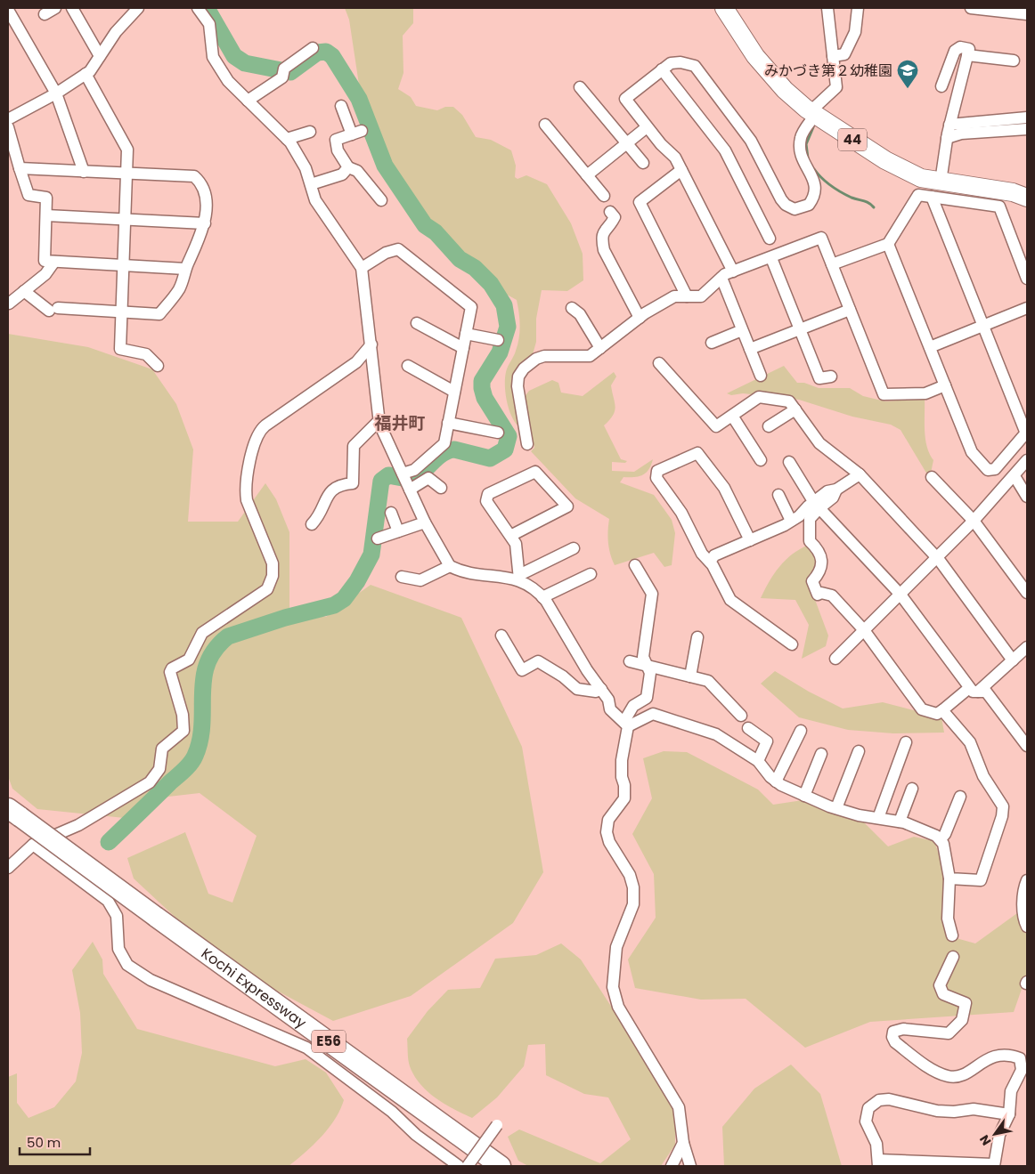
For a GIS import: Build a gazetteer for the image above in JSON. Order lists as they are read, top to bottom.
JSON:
{
  "streets": {
    "highway": ["Kochi Expressway", "E56"],
    "main road": ["44"]
  },
  "districts": ["福井町"],
  "places": {
    "school or university": ["みかづき第２幼稚園"]
  },
  "scale_bar": "50 m",
  "north": "bottom left"
}
